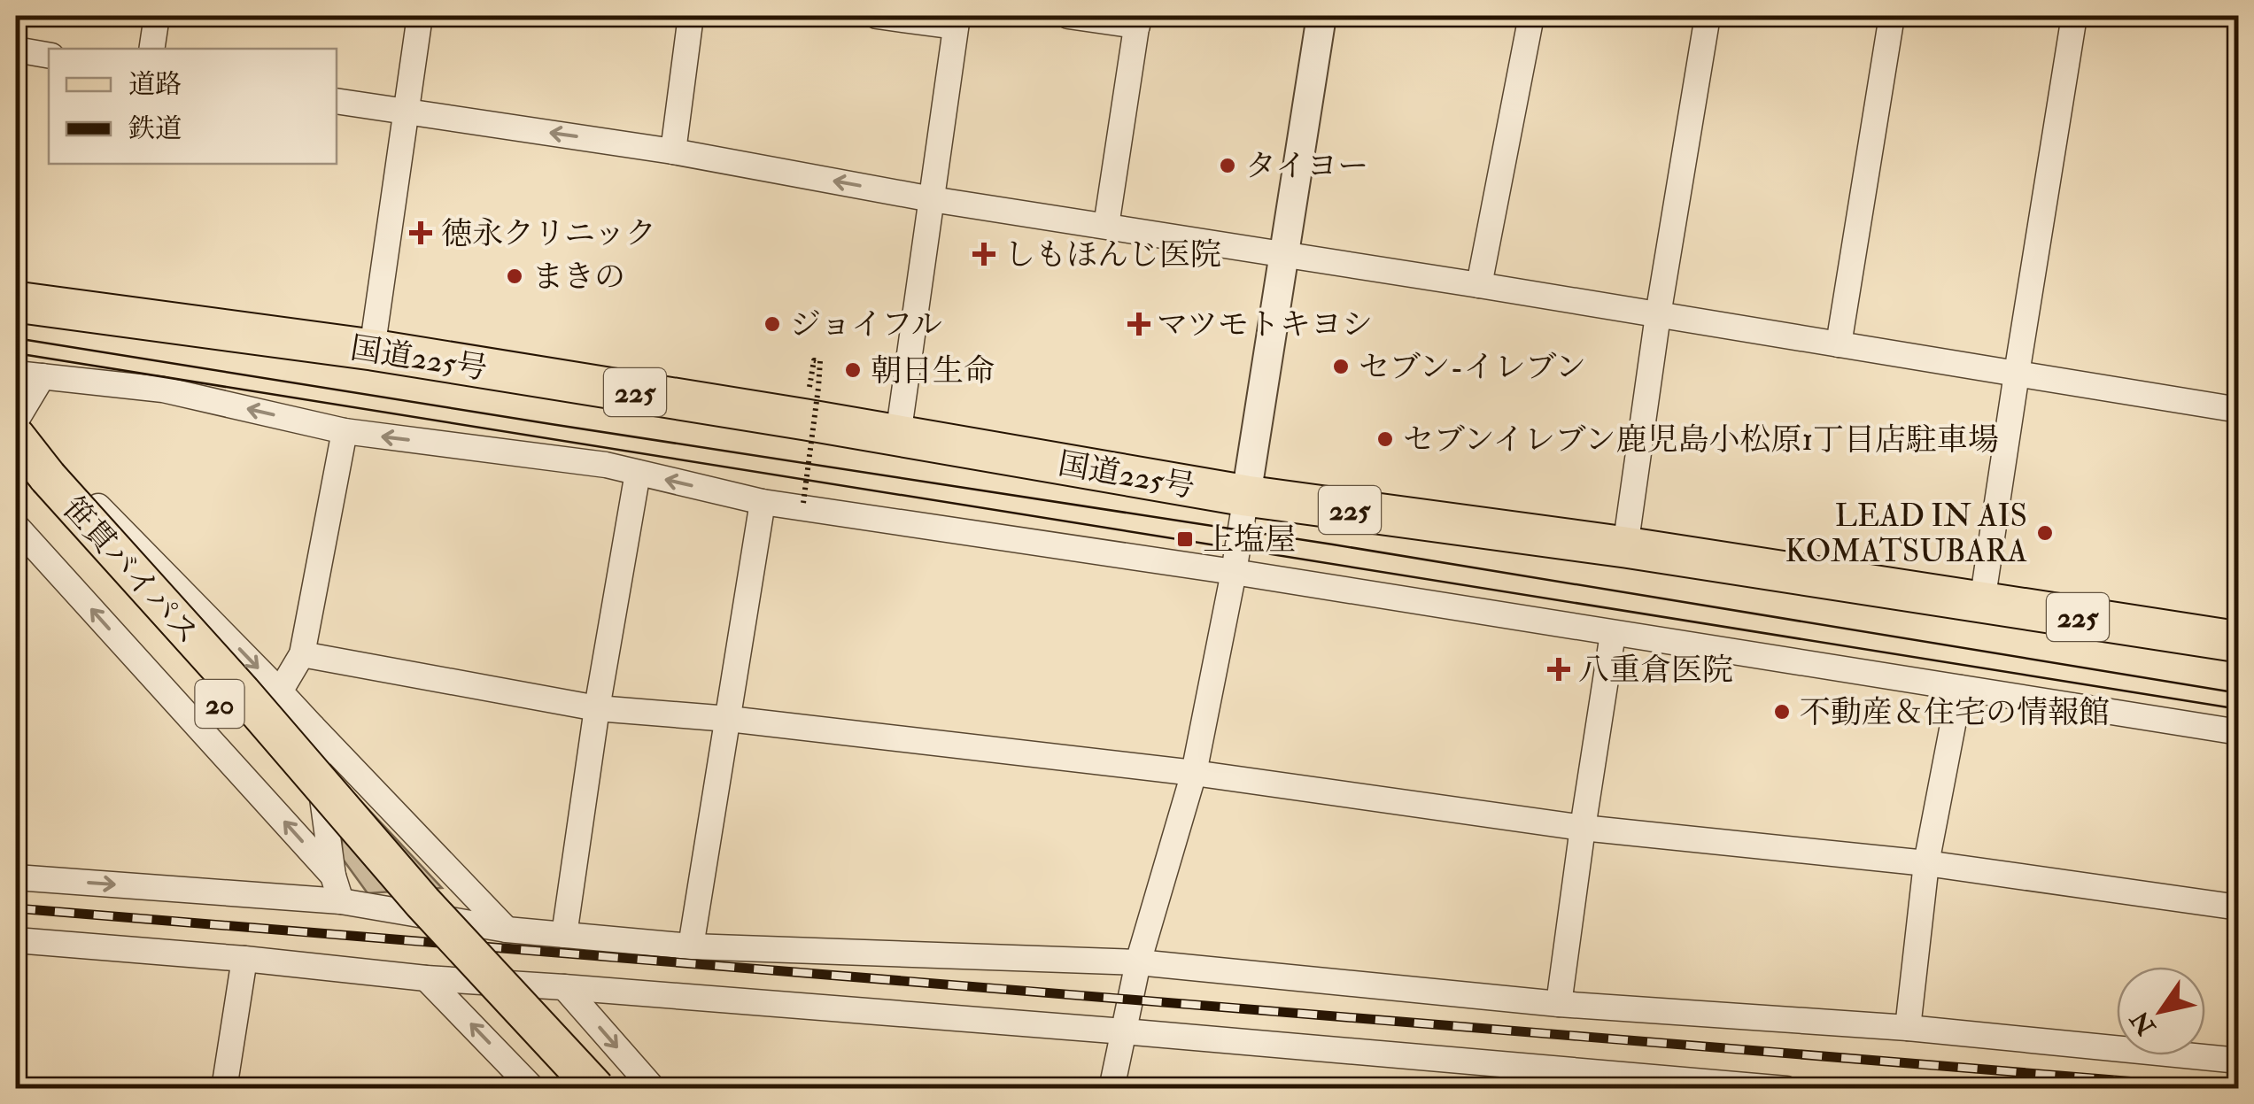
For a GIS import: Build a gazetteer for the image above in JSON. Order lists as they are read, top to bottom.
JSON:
{
  "streets": {
    "highway": ["国道225号", "225"],
    "main road": ["笹貫バイパス", "20"]
  },
  "places": {
    "other": [
      "タイヨー",
      "まきの",
      "ジョイフル",
      "セブン-イレブン",
      "朝日生命",
      "セブンイレブン鹿児島小松原1丁目店駐車場",
      "LEAD IN AIS KOMATSUBARA",
      "不動産＆住宅の情報館"
    ],
    "health": [
      "徳永クリニック",
      "しもほんじ医院",
      "マツモトキヨシ",
      "八重倉医院"
    ],
    "transit": ["上塩屋"]
  },
  "legend": ["道路", "鉄道"],
  "north": "bottom left"
}
